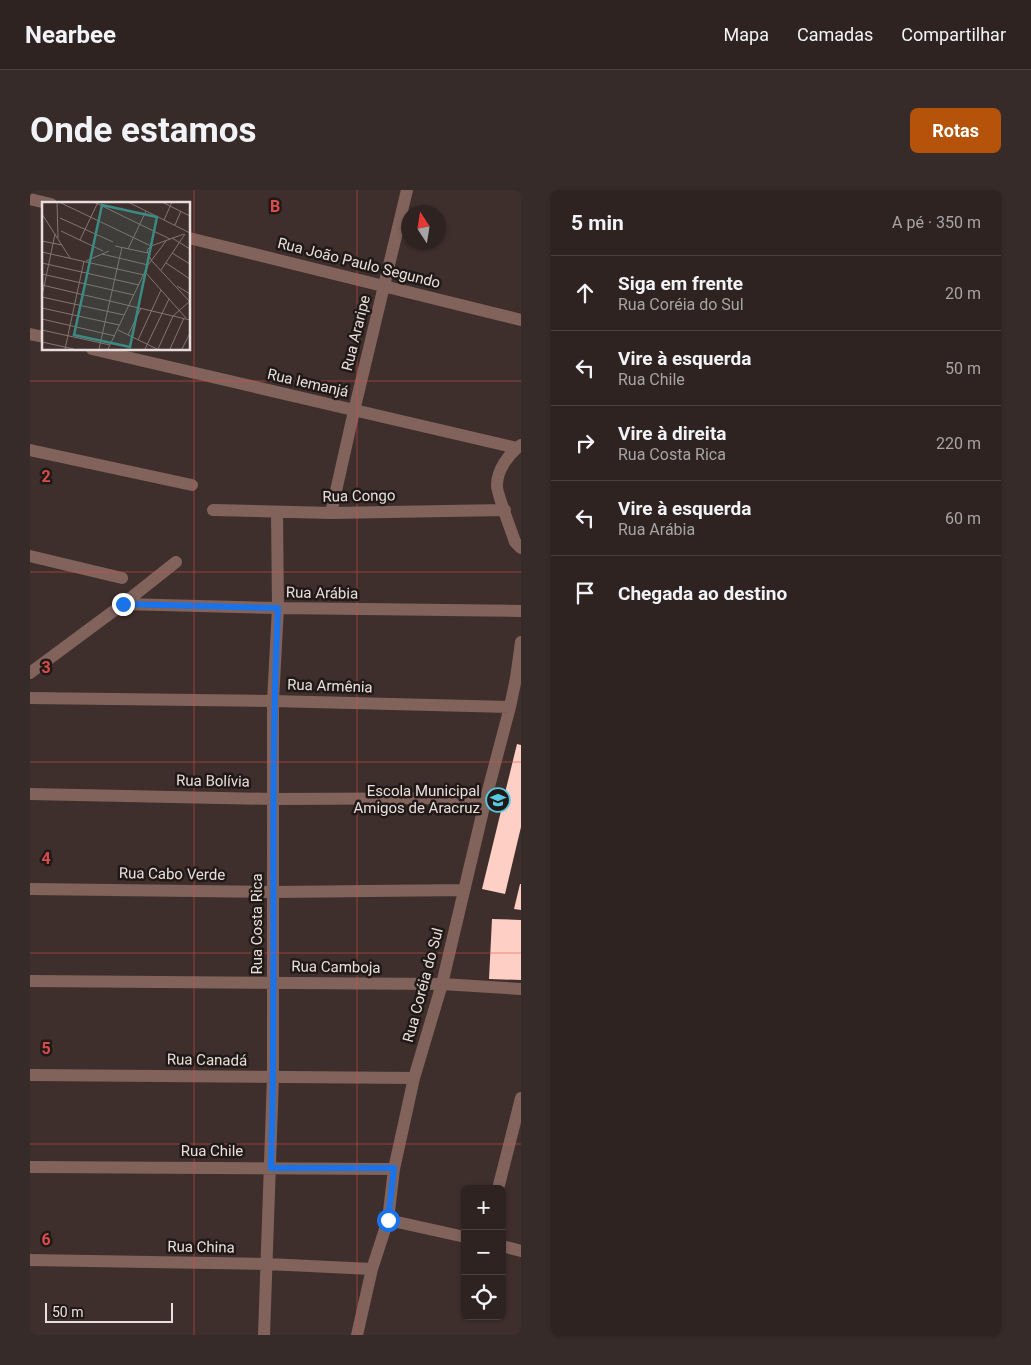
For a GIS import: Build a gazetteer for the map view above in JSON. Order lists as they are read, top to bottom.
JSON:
{
  "streets": {
    "street": [
      "Rua João Paulo Segundo",
      "Rua Araripe",
      "Rua Iemanjá",
      "Rua Congo",
      "Rua Arábia",
      "Rua Armênia",
      "Rua Bolívia",
      "Rua Cabo Verde",
      "Rua Costa Rica",
      "Rua Camboja",
      "Rua Coréia do Sul",
      "Rua Canadá",
      "Rua Chile",
      "Rua China"
    ]
  },
  "crossings": [
    ["Rua João Paulo Segundo", "Rua Araripe"],
    ["Rua Araripe", "Rua Iemanjá"],
    ["Rua Araripe", "Rua Congo"],
    ["Rua Congo", "Rua Costa Rica"],
    ["Rua Arábia", "Rua Costa Rica"],
    ["Rua Armênia", "Rua Costa Rica"],
    ["Rua Armênia", "Rua Coréia do Sul"],
    ["Rua Bolívia", "Rua Costa Rica"],
    ["Rua Bolívia", "Rua Coréia do Sul"],
    ["Rua Cabo Verde", "Rua Costa Rica"],
    ["Rua Cabo Verde", "Rua Coréia do Sul"],
    ["Rua Costa Rica", "Rua Camboja"],
    ["Rua Costa Rica", "Rua Canadá"],
    ["Rua Costa Rica", "Rua Chile"],
    ["Rua Costa Rica", "Rua China"],
    ["Rua Camboja", "Rua Coréia do Sul"],
    ["Rua Coréia do Sul", "Rua Canadá"],
    ["Rua Coréia do Sul", "Rua Chile"],
    ["Rua Coréia do Sul", "Rua China"]
  ],
  "places": {
    "school or university": ["Escola Municipal Amigos de Aracruz"]
  },
  "scale_bar": "50 m",
  "north": "top",
  "page": {
    "header": "Nearbee",
    "nav": ["Mapa", "Camadas", "Compartilhar"],
    "buttons": "Rotas",
    "title": "Onde estamos",
    "heading": ["5 min", "A pé · 350 m"],
    "list": [
      ["Siga em frente", "Rua Coréia do Sul", "20 m"],
      ["Vire à esquerda", "Rua Chile", "50 m"],
      ["Vire à direita", "Rua Costa Rica", "220 m"],
      ["Vire à esquerda", "Rua Arábia", "60 m"],
      "Chegada ao destino"
    ],
    "map_buttons": ["+", "−"],
    "scale": "50 m"
  },
  "grid": {
    "columns": ["B"],
    "rows": [
      "2",
      "3",
      "4",
      "5",
      "6"
    ]
  }
}
